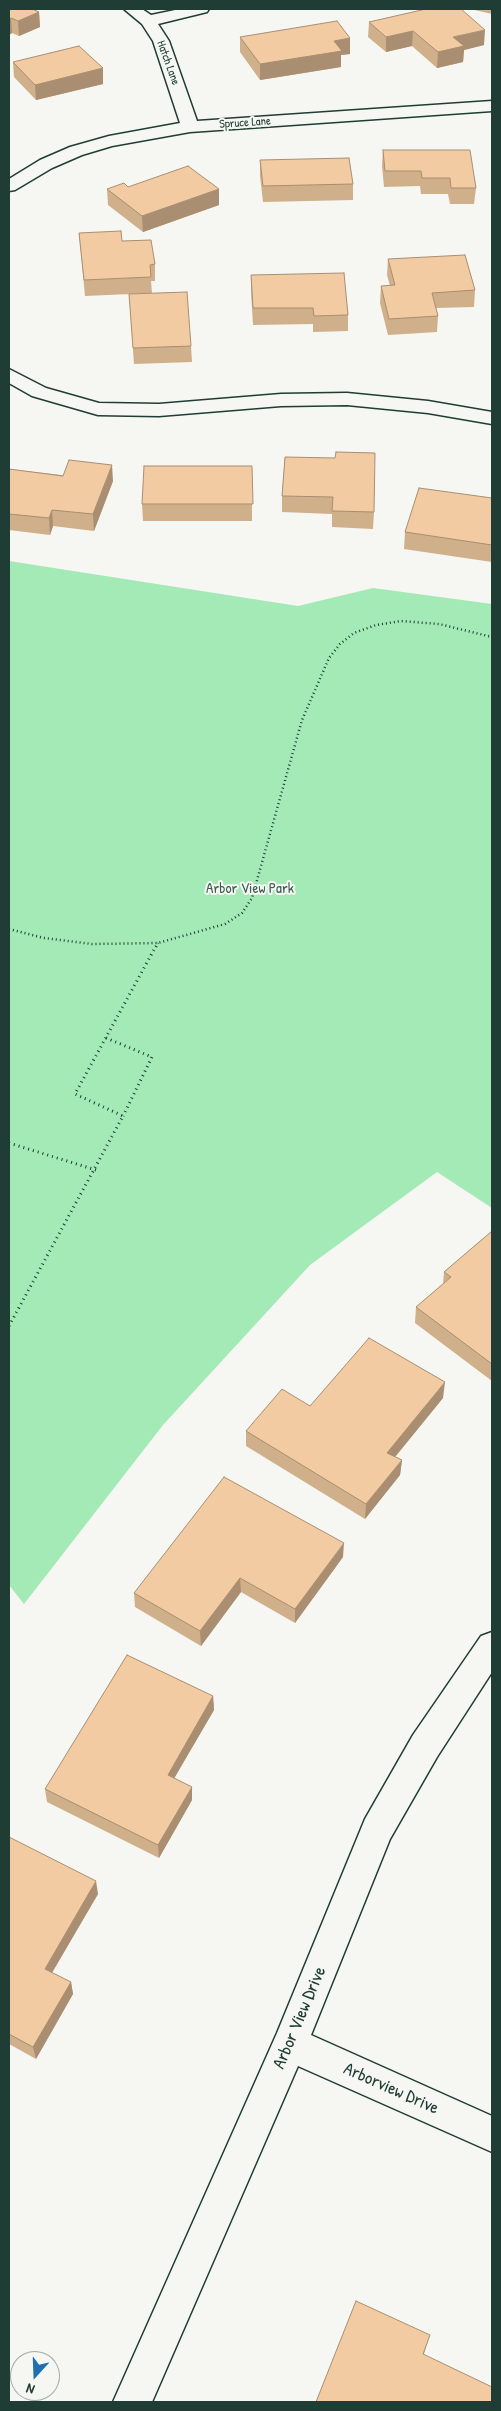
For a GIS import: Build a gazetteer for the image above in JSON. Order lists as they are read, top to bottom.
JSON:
{
  "streets": {
    "street": [
      "Hatch Lane",
      "Spruce Lane",
      "Arbor View Drive",
      "Arborview Drive"
    ]
  },
  "crossings": [
    ["Hatch Lane", "Spruce Lane"],
    ["Arbor View Drive", "Arborview Drive"]
  ],
  "parks": ["Arbor View Park"],
  "north": "bottom"
}
